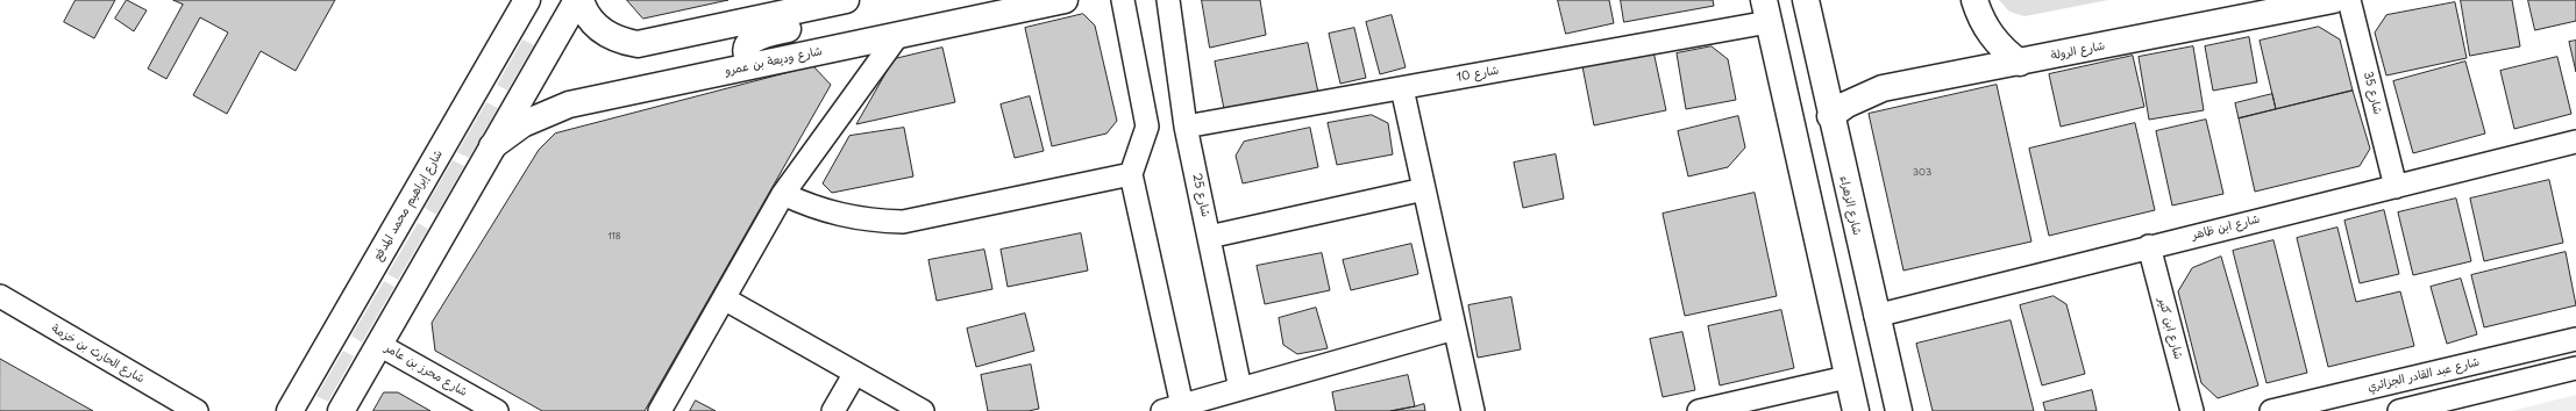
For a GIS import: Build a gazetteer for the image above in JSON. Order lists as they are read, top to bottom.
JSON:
{
  "streets": {
    "main road": [
      "شارع الرولة",
      "شارع وديعة بن عمرو",
      "شارع إبراهيم محمد المدفع",
      "شارع الزهراء"
    ],
    "street": [
      "شارع 10",
      "شارع 35",
      "شارع 25",
      "شارع ابن ظاهر",
      "شارع ابن كثير",
      "شارع الحارث بن خزمة",
      "شارع محرز بن عامر",
      "شارع عبد القادر الجزائري"
    ]
  },
  "crossings": [
    ["شارع الرولة", "شارع الزهراء"],
    ["شارع 10", "شارع 25"],
    ["شارع 35", "شارع ابن ظاهر"],
    ["شارع الزهراء", "شارع ابن ظاهر"],
    ["شارع ابن ظاهر", "شارع ابن كثير"]
  ],
  "house_numbers": ["303", "118"]
}
